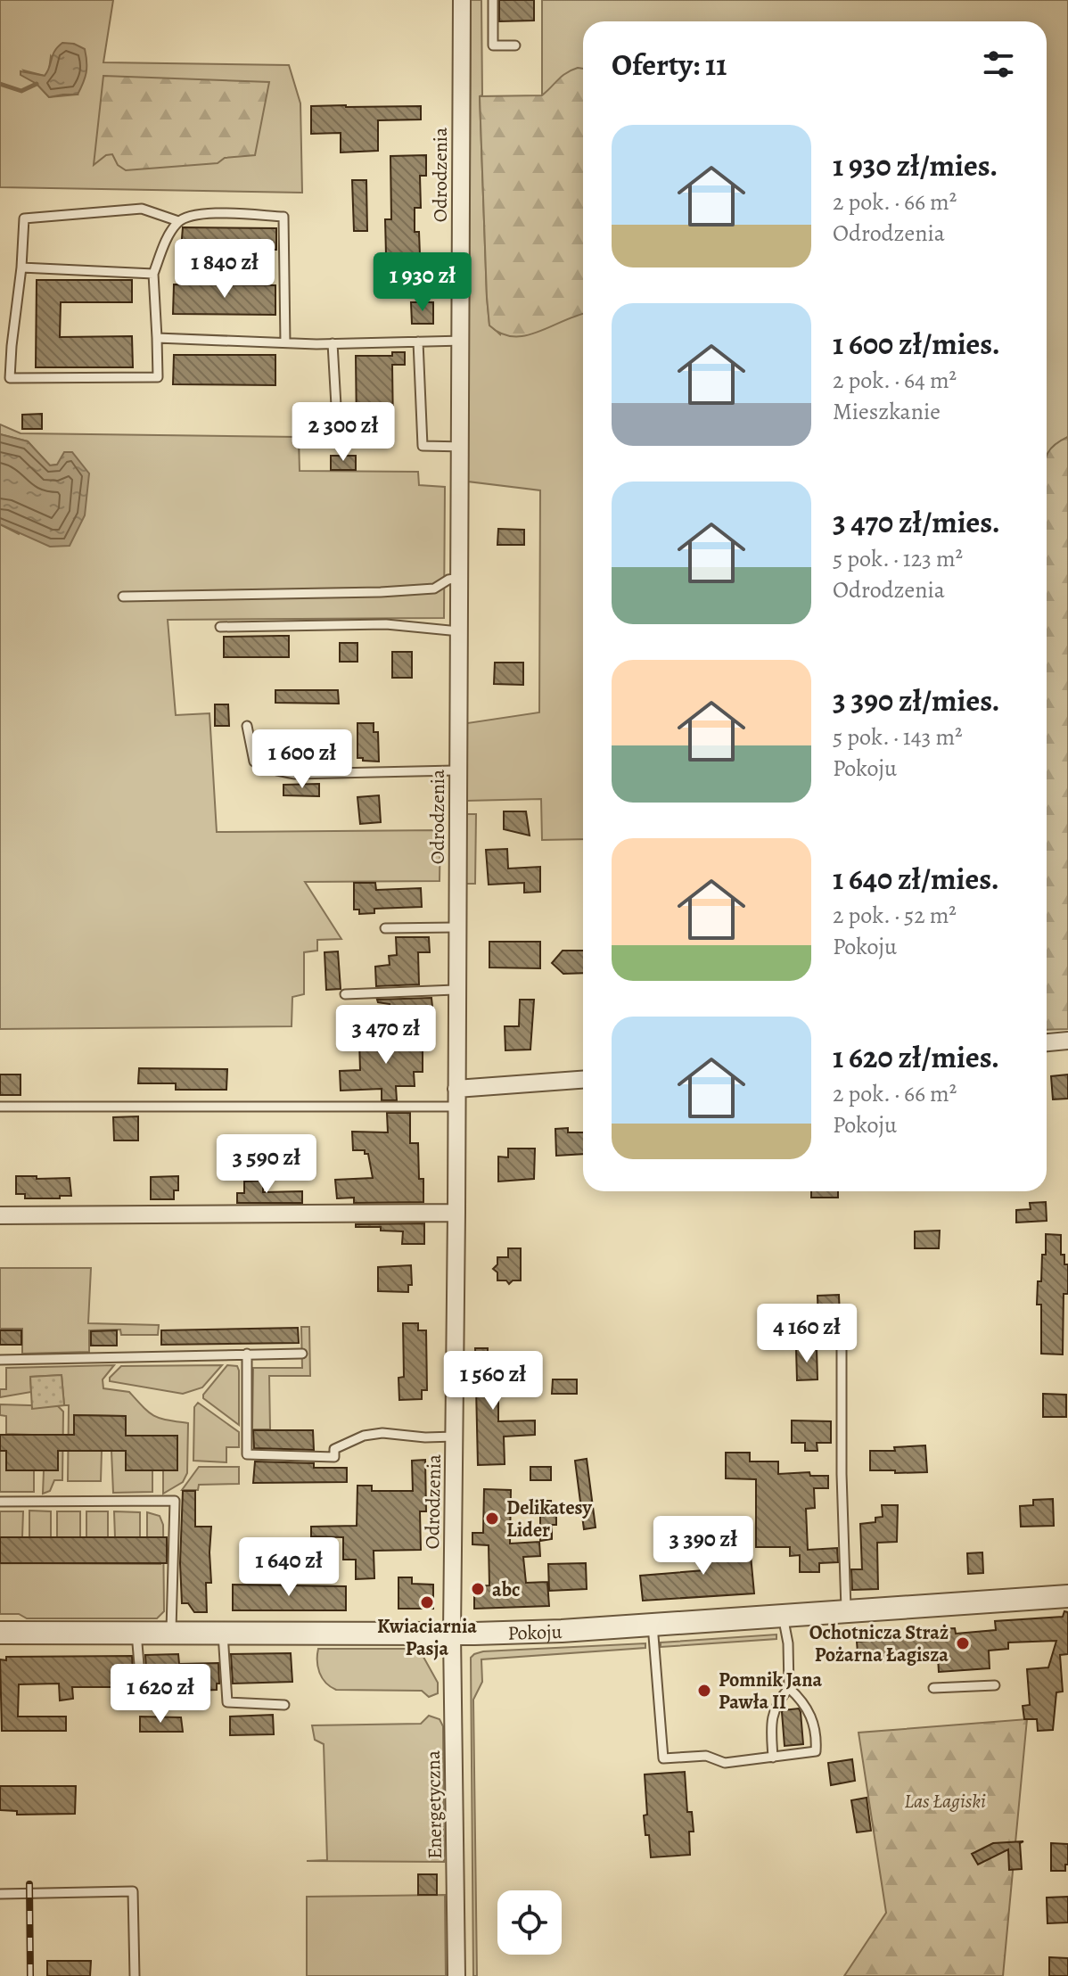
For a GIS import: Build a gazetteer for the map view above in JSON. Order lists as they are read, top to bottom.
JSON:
{
  "streets": {
    "street": ["Odrodzenia", "Pokoju", "Energetyczna"]
  },
  "crossings": [
    ["Odrodzenia", "Pokoju"],
    ["Odrodzenia", "Energetyczna"],
    ["Pokoju", "Energetyczna"]
  ],
  "parks": ["Las Łagiski"],
  "places": [
    "Delikatesy Lider",
    "abc",
    "Kwiaciarnia Pasja",
    "Ochotnicza Straż Pożarna Łagisza",
    "Pomnik Jana Pawła II"
  ],
  "page": {
    "heading": "Oferty: 11",
    "list": [
      {
        "name": "1 930 zł/mies.",
        "note": "2 pok. · 66 m² · Odrodzenia"
      },
      {
        "name": "1 600 zł/mies.",
        "note": "2 pok. · 64 m² · Mieszkanie"
      },
      {
        "name": "3 470 zł/mies.",
        "note": "5 pok. · 123 m² · Odrodzenia"
      },
      {
        "name": "3 390 zł/mies.",
        "note": "5 pok. · 143 m² · Pokoju"
      },
      {
        "name": "1 640 zł/mies.",
        "note": "2 pok. · 52 m² · Pokoju"
      },
      {
        "name": "1 620 zł/mies.",
        "note": "2 pok. · 66 m² · Pokoju"
      }
    ],
    "price": [
      "1 840 zł",
      "1 930 zł",
      "2 300 zł",
      "1 600 zł",
      "3 470 zł",
      "3 590 zł",
      "4 160 zł",
      "1 560 zł",
      "3 390 zł",
      "1 640 zł",
      "1 620 zł"
    ]
  }
}
